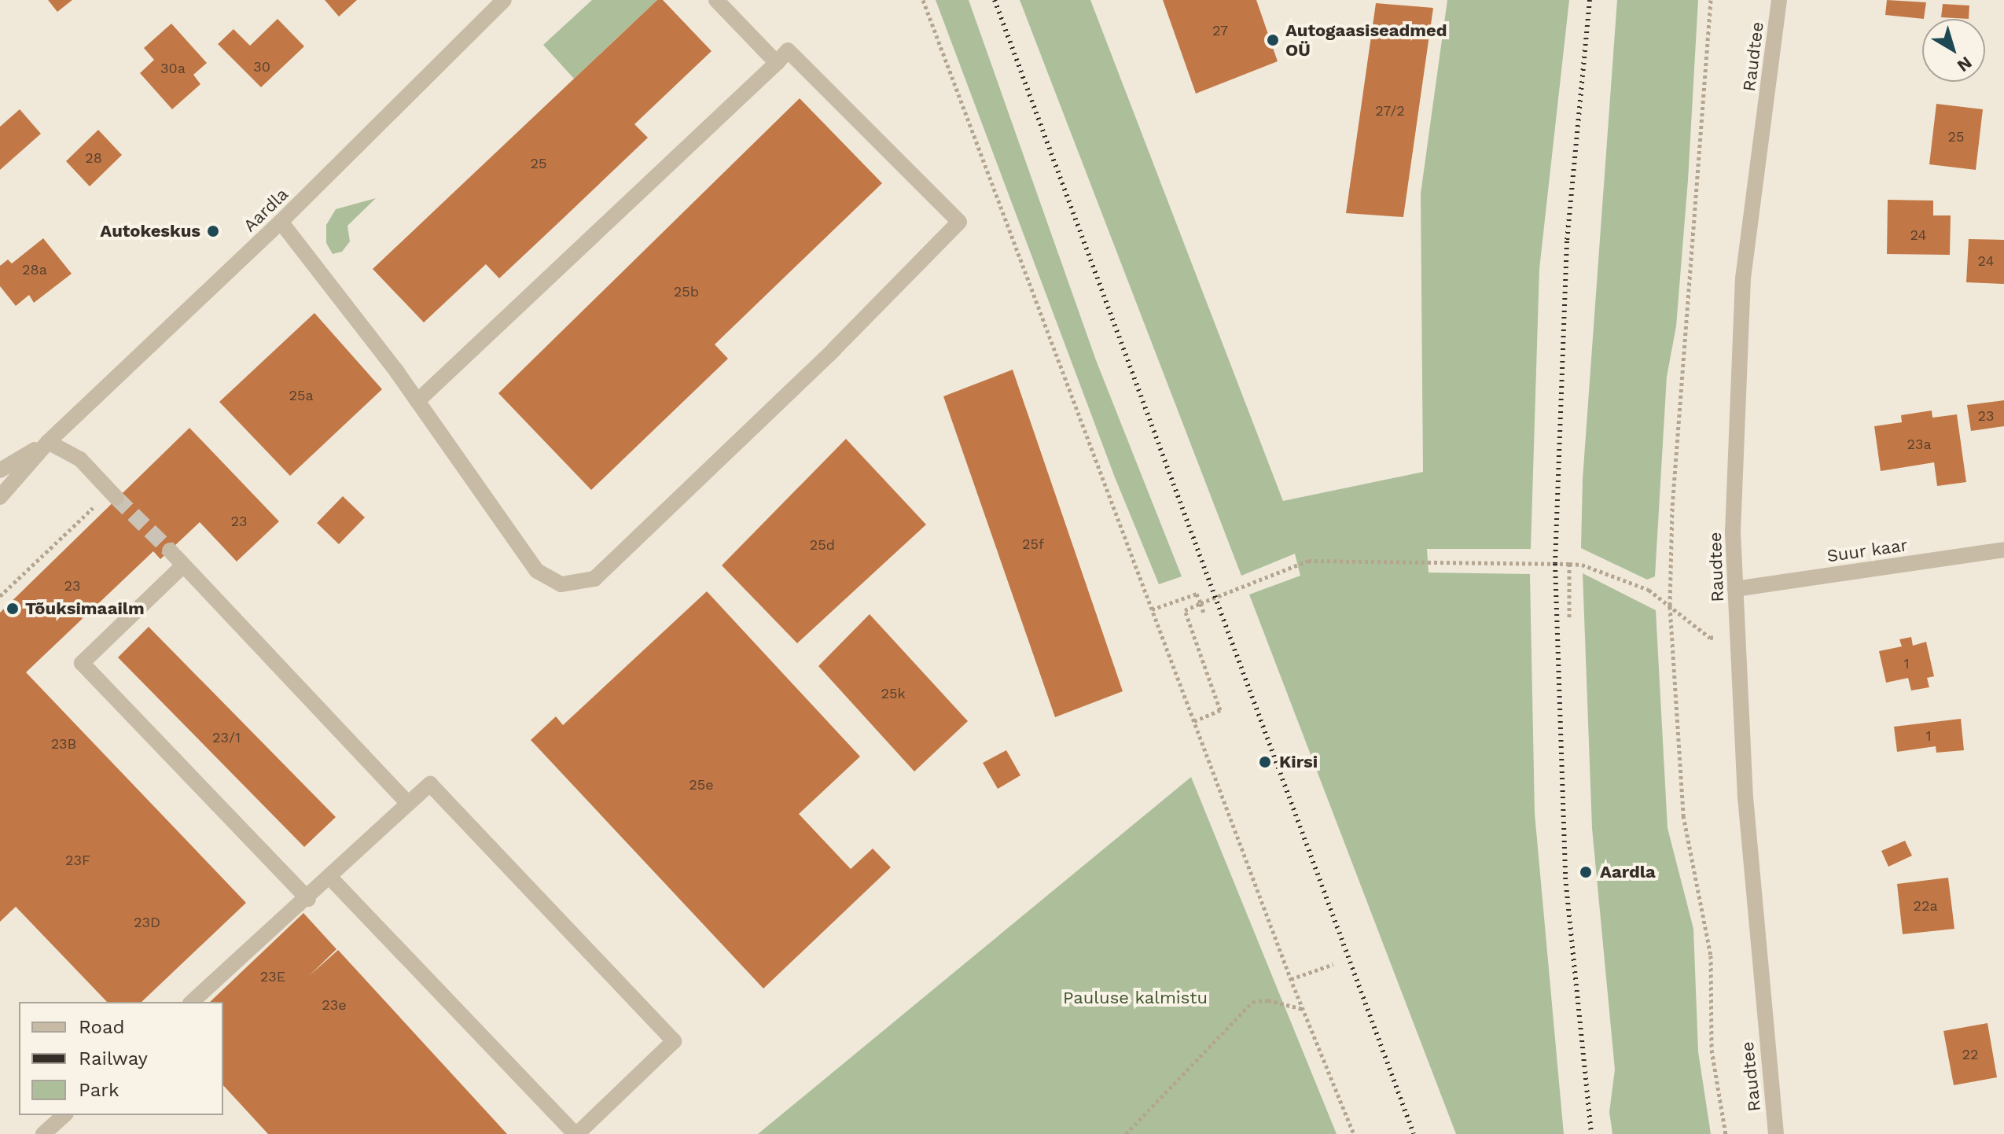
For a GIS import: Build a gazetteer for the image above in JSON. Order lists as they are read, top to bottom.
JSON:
{
  "streets": {
    "street": ["Raudtee", "Aardla", "Suur kaar"]
  },
  "crossings": [
    ["Raudtee", "Suur kaar"]
  ],
  "parks": ["Pauluse kalmistu"],
  "places": [
    "Autogaasiseadmed OÜ",
    "Autokeskus",
    "Tõuksimaailm",
    "Kirsi",
    "Aardla"
  ],
  "house_numbers": [
    "27",
    "30",
    "30a",
    "27/2",
    "25",
    "28",
    "25",
    "24",
    "24",
    "28a",
    "25b",
    "25a",
    "23",
    "23a",
    "23",
    "25f",
    "25d",
    "23",
    "1",
    "25k",
    "1",
    "23/1",
    "23B",
    "25e",
    "23F",
    "22a",
    "23D",
    "23E",
    "23e",
    "22"
  ],
  "legend": ["Road", "Railway", "Park"],
  "north": "bottom right"
}
